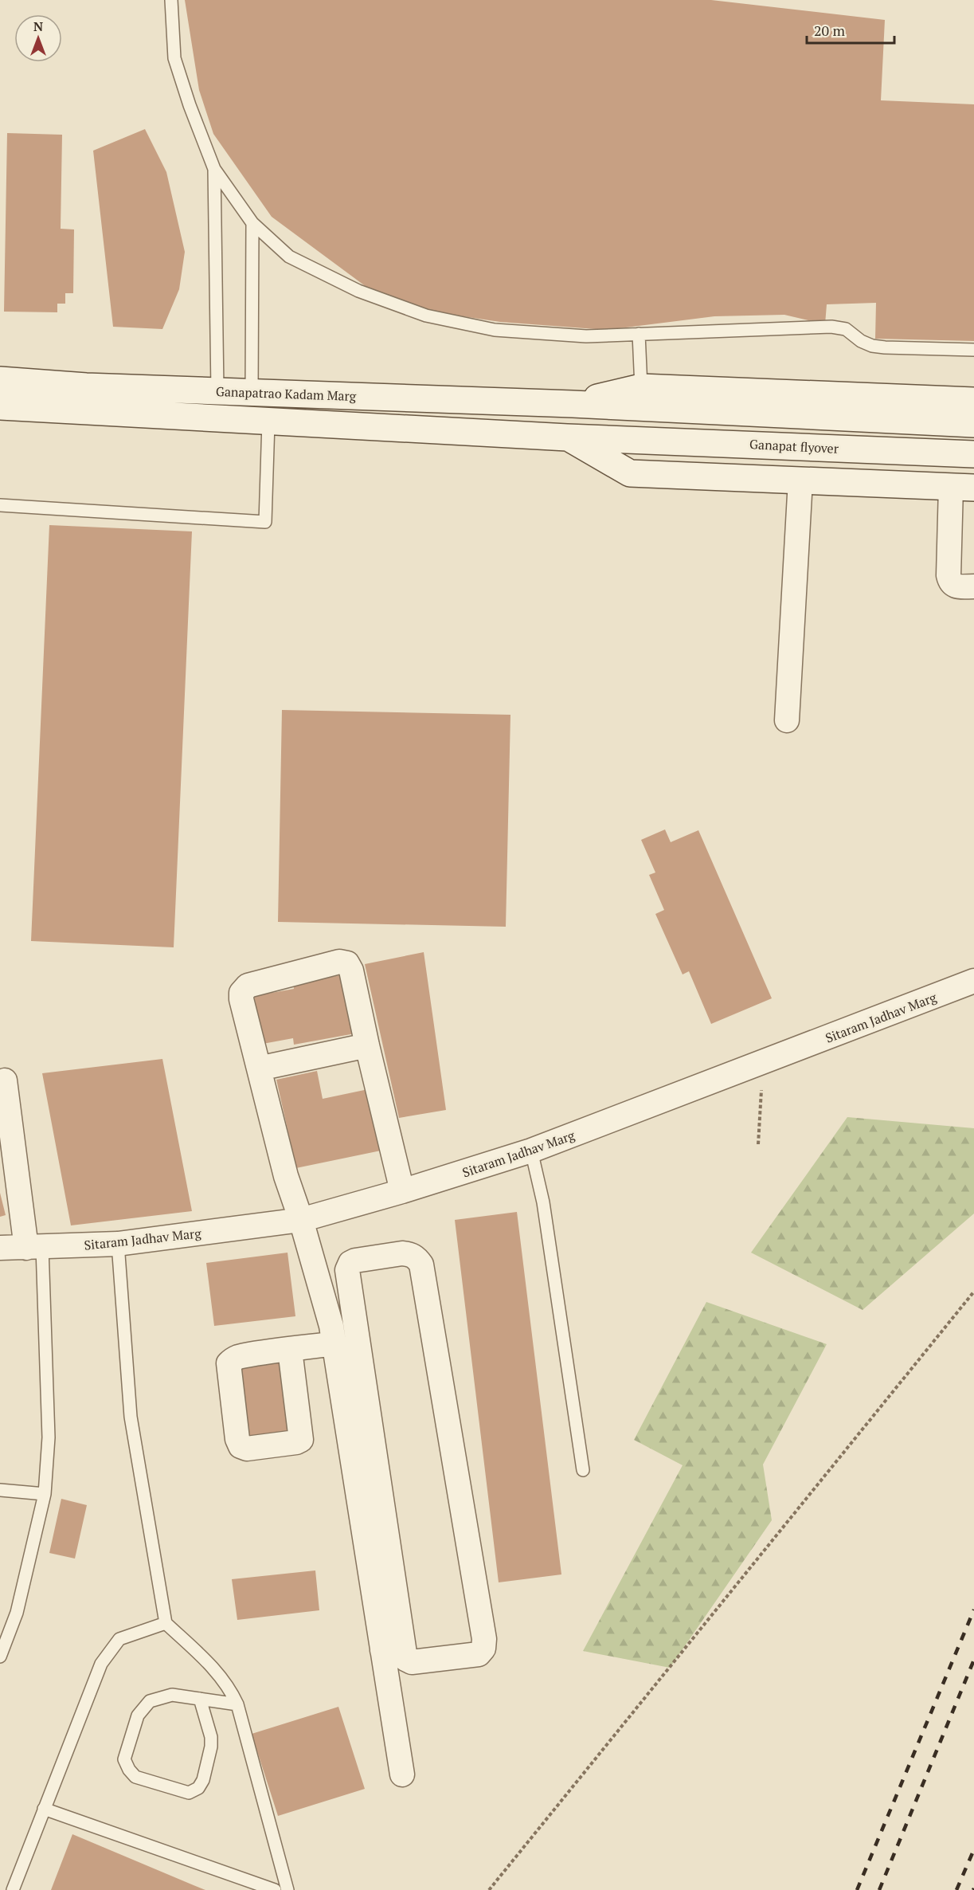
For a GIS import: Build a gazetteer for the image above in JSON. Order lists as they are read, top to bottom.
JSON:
{
  "streets": {
    "main road": ["Ganapatrao Kadam Marg", "Ganapat flyover"],
    "street": ["Sitaram Jadhav Marg"]
  },
  "crossings": [
    ["Ganapatrao Kadam Marg", "Ganapat flyover"]
  ],
  "scale_bar": "20 m",
  "north": "top"
}
